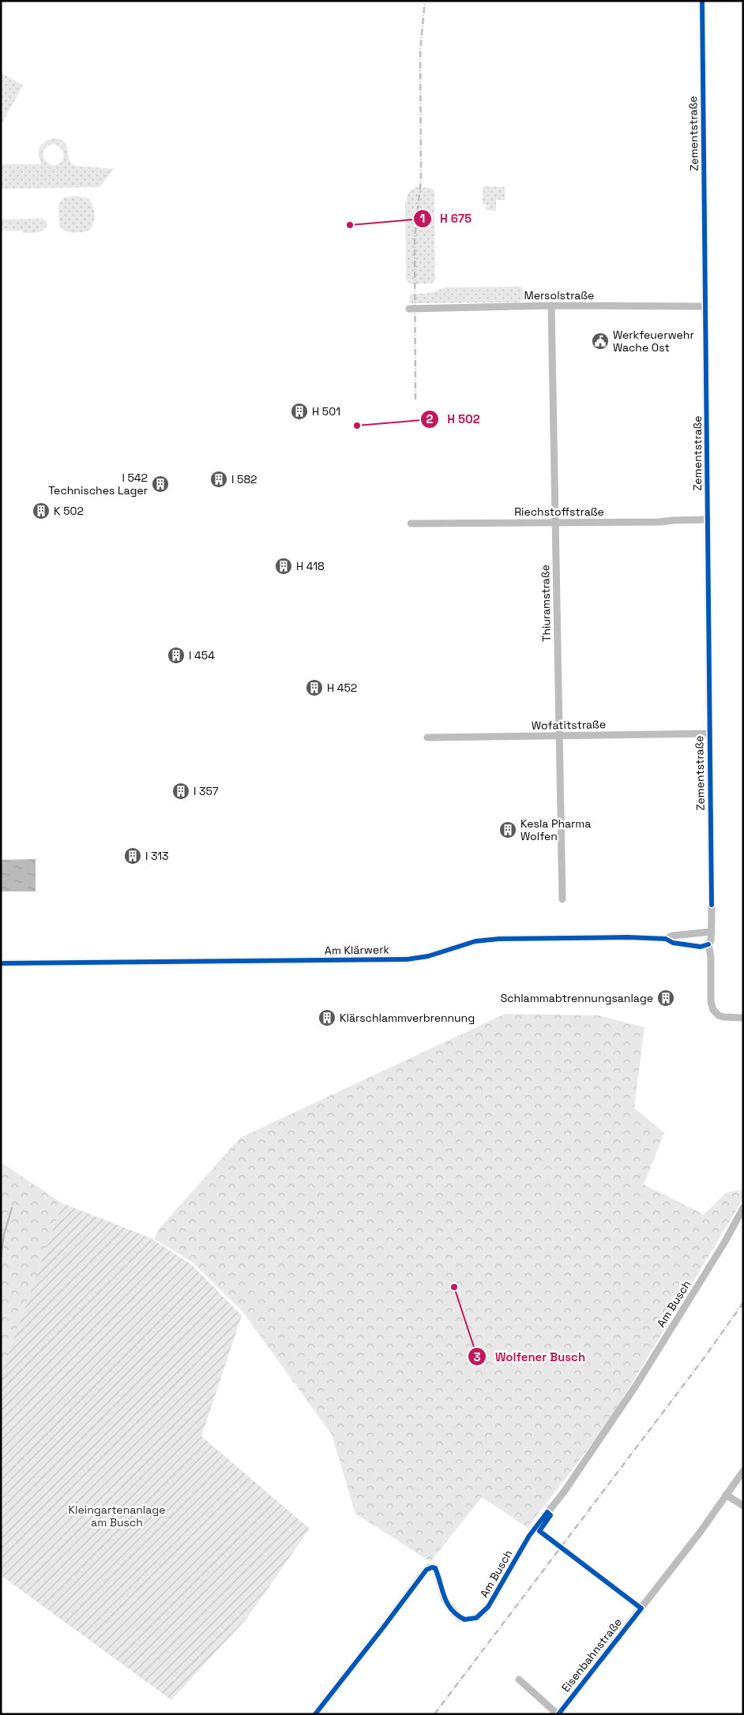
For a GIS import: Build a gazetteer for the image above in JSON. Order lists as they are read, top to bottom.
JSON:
{
  "streets": {
    "street": [
      "Zementstraße",
      "Mersolstraße",
      "Riechstoffstraße",
      "Thiuramstraße",
      "Wofatitstraße",
      "Am Klärwerk",
      "Am Busch",
      "Eisenbahnstraße"
    ]
  },
  "crossings": [
    ["Zementstraße", "Mersolstraße"],
    ["Zementstraße", "Riechstoffstraße"],
    ["Zementstraße", "Wofatitstraße"],
    ["Zementstraße", "Am Klärwerk"],
    ["Mersolstraße", "Thiuramstraße"],
    ["Riechstoffstraße", "Thiuramstraße"],
    ["Thiuramstraße", "Wofatitstraße"]
  ],
  "parks": ["Kleingartenanlage am Busch"],
  "places": {
    "other": ["H 675", "H 502", "Wolfener Busch"],
    "public building": ["Werkfeuerwehr Wache Ost"],
    "building": [
      "H 501",
      "I 582",
      "I 542 Technisches Lager",
      "K 502",
      "H 418",
      "I 454",
      "H 452",
      "I 357",
      "Kesla Pharma Wolfen",
      "I 313",
      "Schlammabtrennungsanlage",
      "Klärschlammverbrennung"
    ]
  }
}
